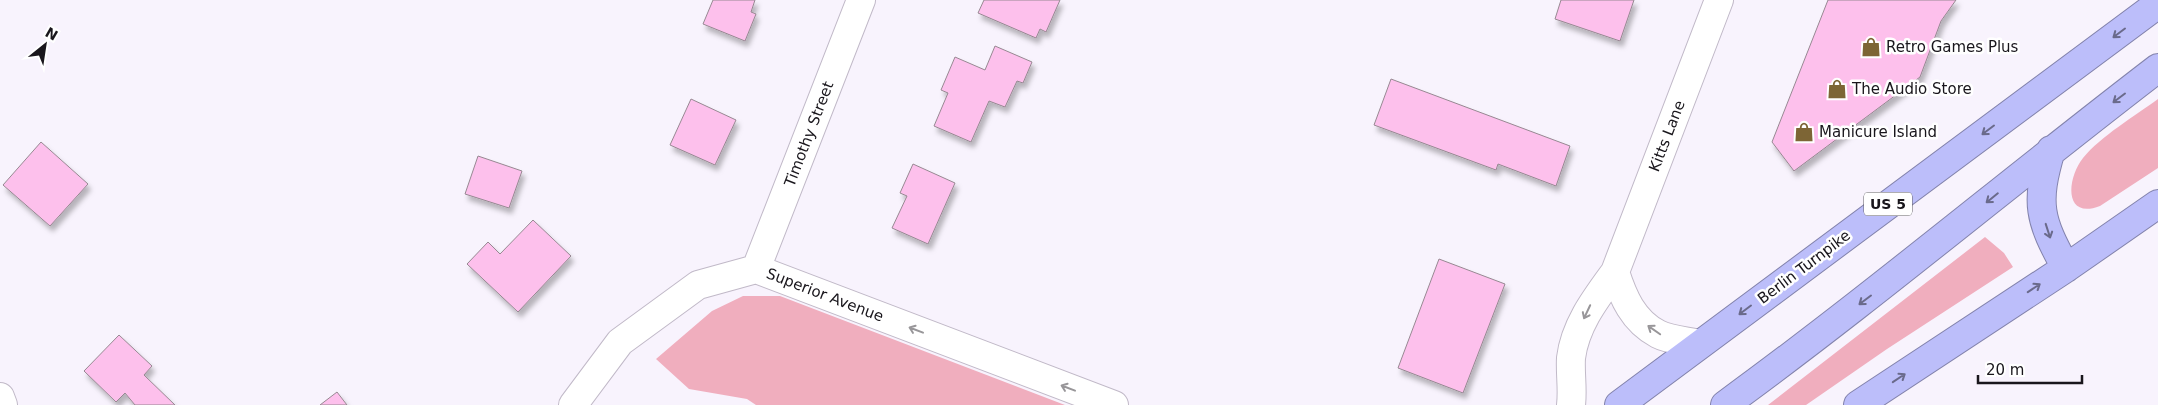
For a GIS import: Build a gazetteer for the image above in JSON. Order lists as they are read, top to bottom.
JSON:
{
  "streets": {
    "highway": ["US 5", "Berlin Turnpike"],
    "street": ["Timothy Street", "Kitts Lane", "Superior Avenue"]
  },
  "crossings": [
    ["Timothy Street", "Superior Avenue"]
  ],
  "one_way": ["Superior Avenue"],
  "places": {
    "shop": ["Retro Games Plus", "The Audio Store", "Manicure Island"]
  },
  "scale_bar": "20 m",
  "north": "top right"
}
